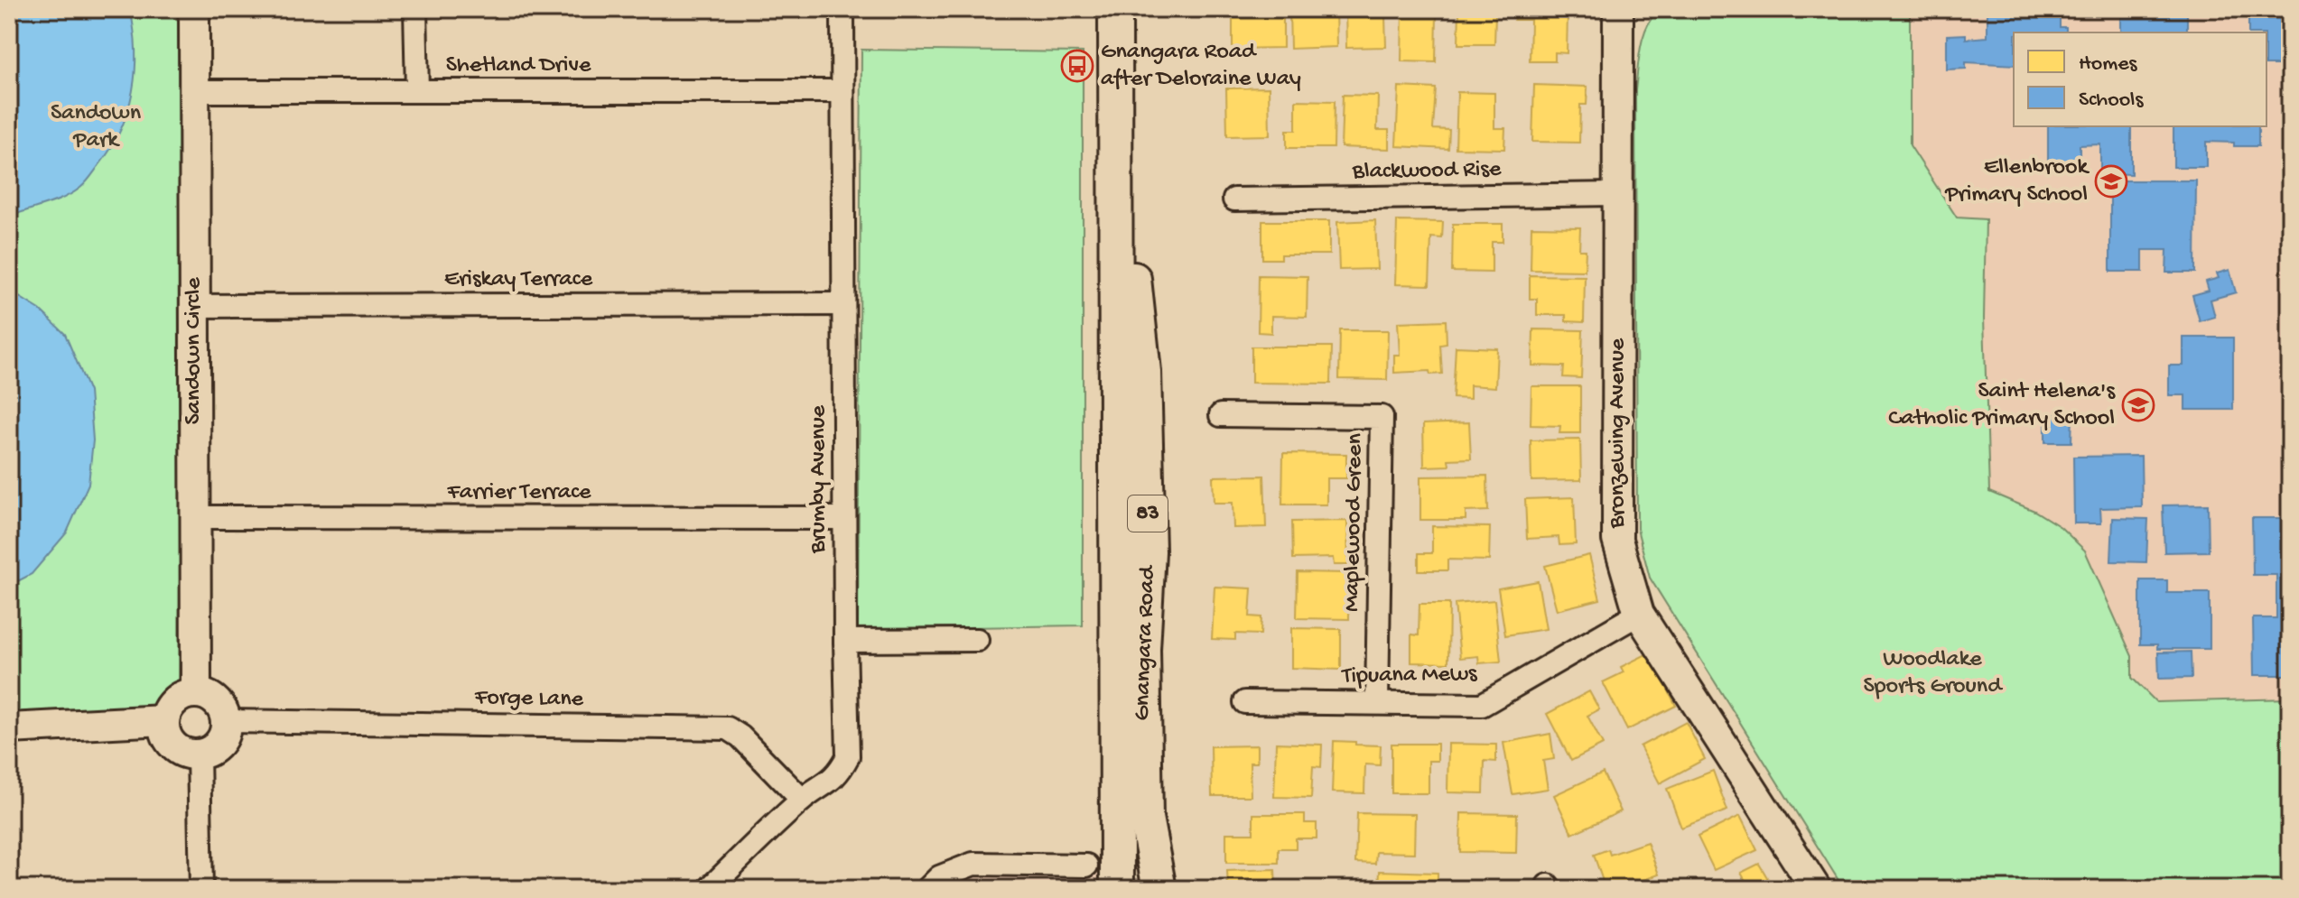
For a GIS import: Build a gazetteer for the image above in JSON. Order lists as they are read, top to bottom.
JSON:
{
  "streets": {
    "main road": ["83", "Gnangara Road"],
    "street": [
      "Shetland Drive",
      "Blackwood Rise",
      "Eriskay Terrace",
      "Sandown Circle",
      "Bronzewing Avenue",
      "Brumby Avenue",
      "Farrier Terrace",
      "Maplewood Green",
      "Tipuana Mews",
      "Forge Lane"
    ]
  },
  "crossings": [
    ["Shetland Drive", "Sandown Circle"],
    ["Shetland Drive", "Brumby Avenue"],
    ["Blackwood Rise", "Bronzewing Avenue"],
    ["Eriskay Terrace", "Sandown Circle"],
    ["Eriskay Terrace", "Brumby Avenue"],
    ["Sandown Circle", "Farrier Terrace"],
    ["Sandown Circle", "Forge Lane"],
    ["Bronzewing Avenue", "Tipuana Mews"],
    ["Brumby Avenue", "Farrier Terrace"],
    ["Brumby Avenue", "Forge Lane"],
    ["Maplewood Green", "Tipuana Mews"]
  ],
  "parks": ["Sandown Park", "Woodlake Sports Ground"],
  "places": {
    "bus stop": ["Gnangara Road after Deloraine Way"],
    "school or university": ["Ellenbrook Primary School", "Saint Helena's Catholic Primary School"]
  },
  "legend": ["Homes", "Schools"]
}
